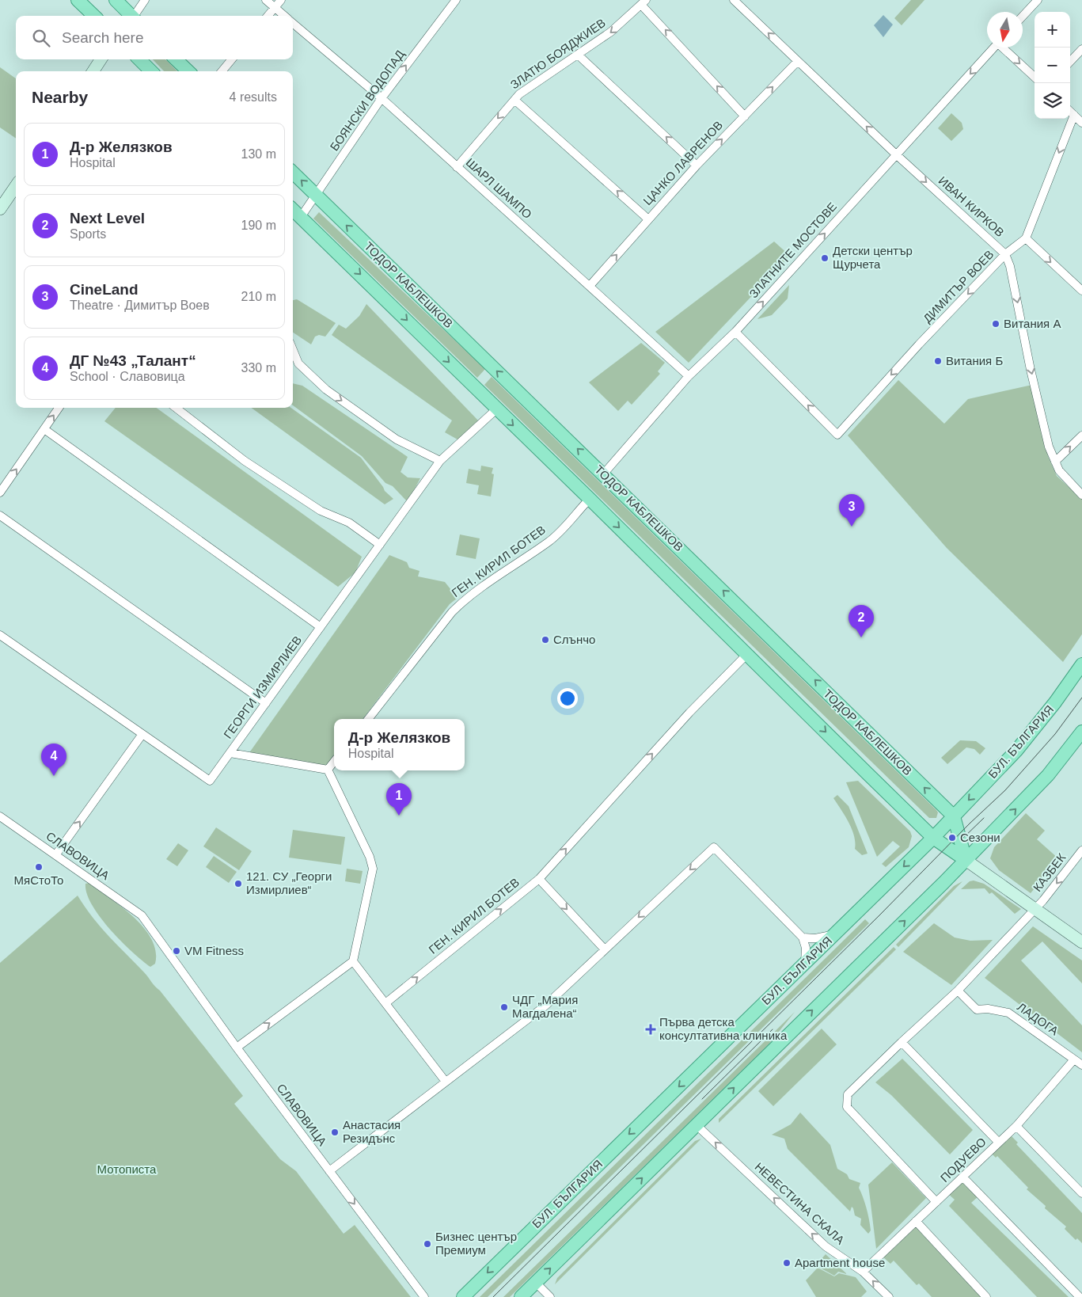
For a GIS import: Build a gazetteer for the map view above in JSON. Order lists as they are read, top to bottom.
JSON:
{
  "streets": {
    "main road": ["ТОДОР КАБЛЕШКОВ", "БУЛ. БЪЛГАРИЯ"],
    "street": [
      "ЗЛАТЮ БОЯДЖИЕВ",
      "БОЯНСКИ ВОДОПАД",
      "ЦАНКО ЛАВРЕНОВ",
      "ШАРЛ ШАМПО",
      "ИВАН КИРКОВ",
      "ЗЛАТНИТЕ МОСТОВЕ",
      "ДИМИТЪР ВОЕВ",
      "ГЕН. КИРИЛ БОТЕВ",
      "ГЕОРГИ ИЗМИРЛИЕВ",
      "СЛАВОВИЦА",
      "КАЗБЕК",
      "ЛАДОГА",
      "ПОДУЕВО",
      "НЕВЕСТИНА СКАЛА"
    ]
  },
  "crossings": [
    ["ЗЛАТЮ БОЯДЖИЕВ", "ШАРЛ ШАМПО"],
    ["БОЯНСКИ ВОДОПАД", "ШАРЛ ШАМПО"],
    ["БОЯНСКИ ВОДОПАД", "ТОДОР КАБЛЕШКОВ"],
    ["ЦАНКО ЛАВРЕНОВ", "ШАРЛ ШАМПО"],
    ["ЦАНКО ЛАВРЕНОВ", "ИВАН КИРКОВ"],
    ["ШАРЛ ШАМПО", "ЗЛАТНИТЕ МОСТОВЕ"],
    ["ИВАН КИРКОВ", "ЗЛАТНИТЕ МОСТОВЕ"],
    ["ИВАН КИРКОВ", "ДИМИТЪР ВОЕВ"],
    ["ЗЛАТНИТЕ МОСТОВЕ", "ТОДОР КАБЛЕШКОВ"],
    ["ЗЛАТНИТЕ МОСТОВЕ", "ДИМИТЪР ВОЕВ"],
    ["ТОДОР КАБЛЕШКОВ", "БУЛ. БЪЛГАРИЯ"],
    ["КАЗБЕК", "ЛАДОГА"],
    ["КАЗБЕК", "ПОДУЕВО"],
    ["ЛАДОГА", "ПОДУЕВО"],
    ["ПОДУЕВО", "НЕВЕСТИНА СКАЛА"]
  ],
  "one_way": [
    "ЗЛАТЮ БОЯДЖИЕВ",
    "БОЯНСКИ ВОДОПАД",
    "ЦАНКО ЛАВРЕНОВ",
    "ГЕН. КИРИЛ БОТЕВ",
    "НЕВЕСТИНА СКАЛА"
  ],
  "parks": ["Мотописта"],
  "places": {
    "other": [
      "Детски център Щурчета",
      "Витания А",
      "Витания Б",
      "Слънчо",
      "Сезони",
      "МяСтоТо",
      "121. СУ „Георги Измирлиев“",
      "VM Fitness",
      "ЧДГ „Мария Магдалена“",
      "Анастасия Резидънс",
      "Бизнес център Премиум",
      "Apartment house"
    ],
    "health": ["Първа детска консултативна клиника"]
  },
  "north": "bottom",
  "page": {
    "map_buttons": ["+", "−"],
    "search": "Search here",
    "heading": ["Nearby", "4 results"],
    "list": [
      {
        "mark": "1",
        "name": "Д-р Желязков",
        "note": "Hospital",
        "value": "130 m"
      },
      {
        "mark": "2",
        "name": "Next Level",
        "note": "Sports",
        "value": "190 m"
      },
      {
        "mark": "3",
        "name": "CineLand",
        "note": "Theatre · Димитър Воев",
        "value": "210 m"
      },
      {
        "mark": "4",
        "name": "ДГ №43 „Талант“",
        "note": "School · Славовица",
        "value": "330 m"
      }
    ],
    "pins": [
      "3",
      "2",
      "4",
      "1"
    ],
    "popup": ["Д-р Желязков", "Hospital"]
  }
}
